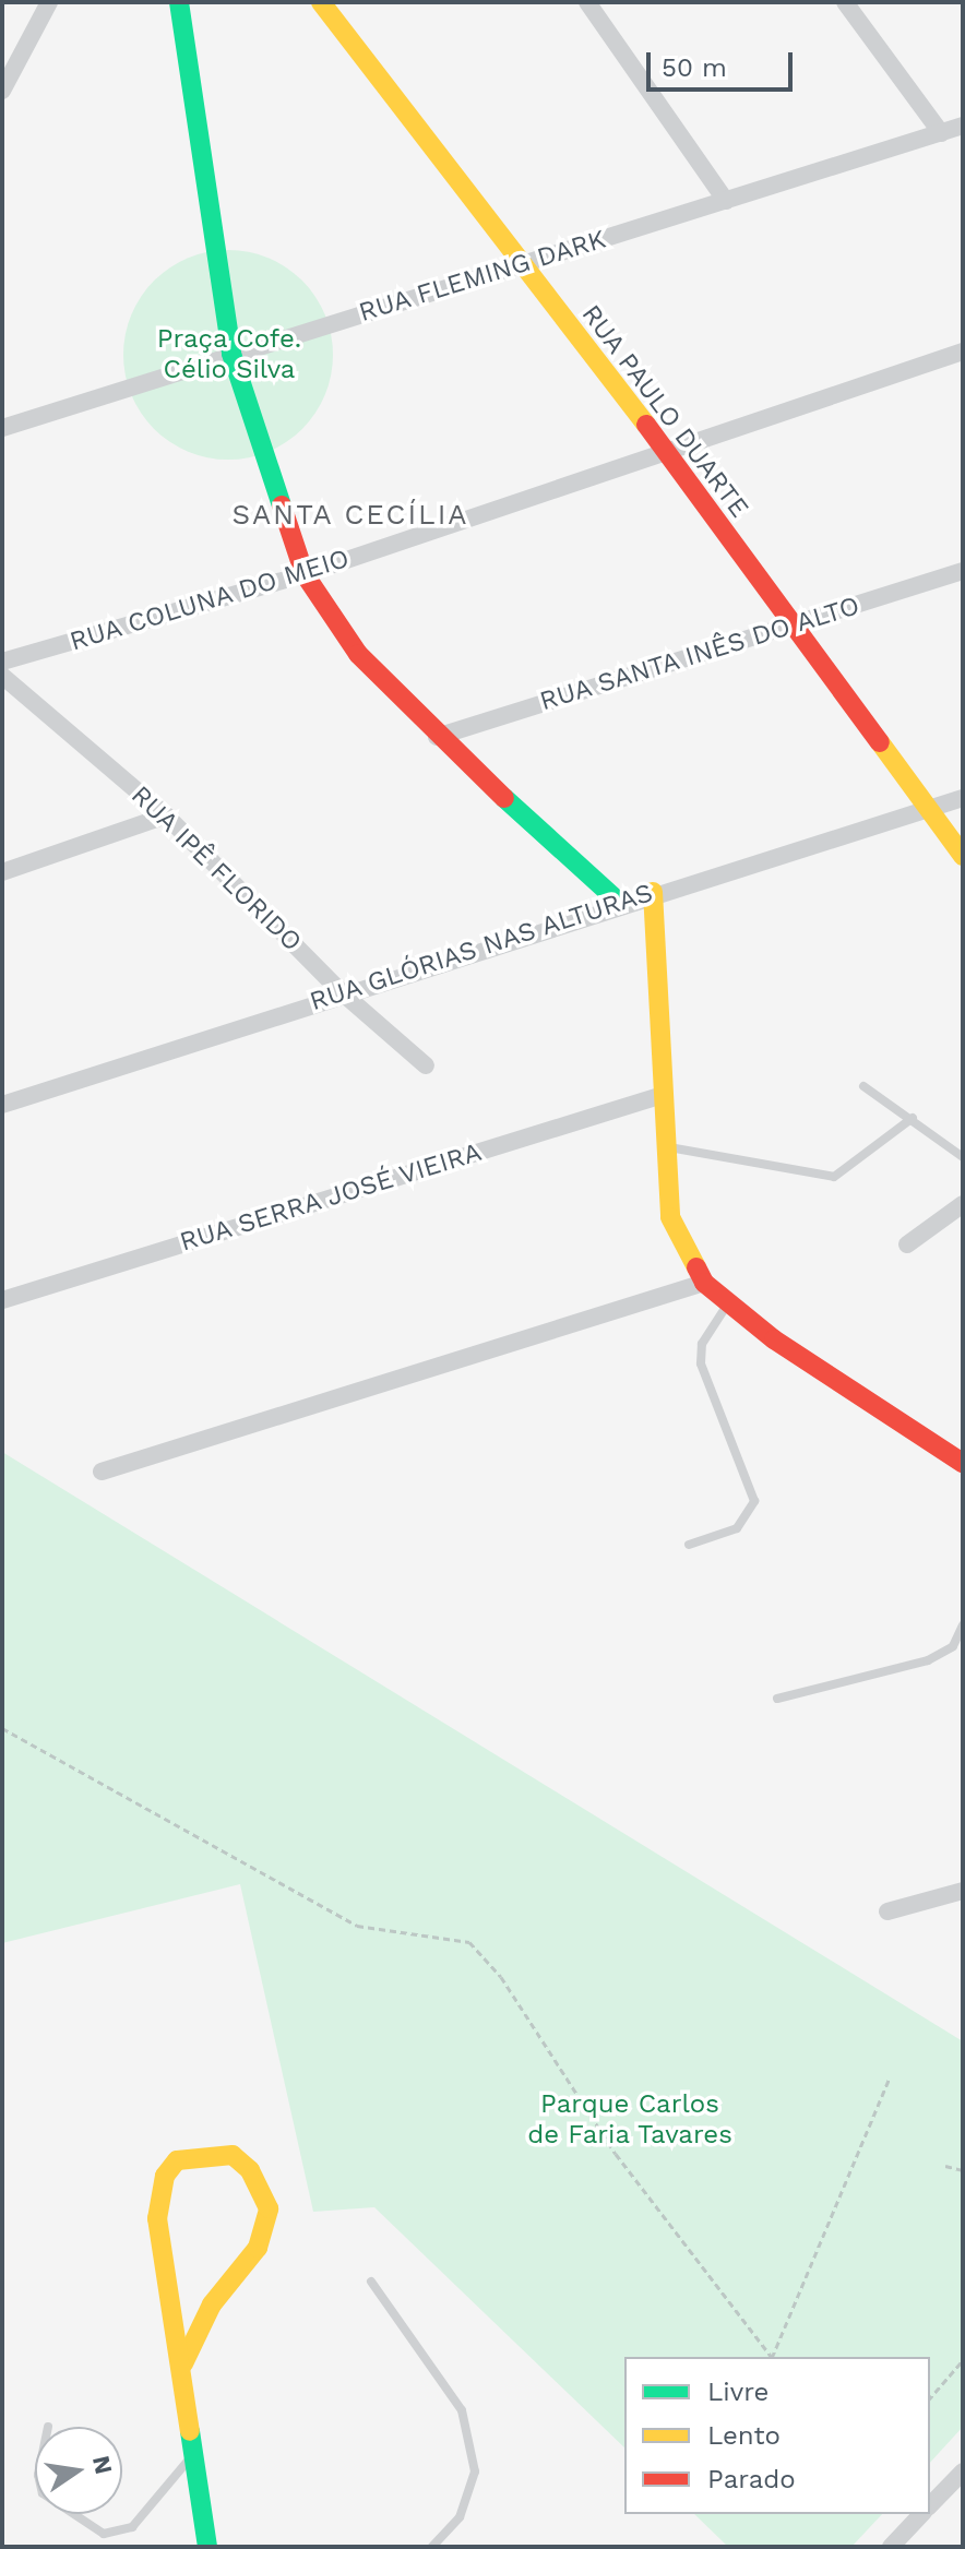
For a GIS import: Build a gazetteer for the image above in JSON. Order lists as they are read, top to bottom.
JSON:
{
  "streets": {
    "street": [
      "RUA FLEMING DARK",
      "RUA PAULO DUARTE",
      "RUA COLUNA DO MEIO",
      "RUA SANTA INÊS DO ALTO",
      "RUA IPÊ FLORIDO",
      "RUA GLÓRIAS NAS ALTURAS",
      "RUA SERRA JOSÉ VIEIRA"
    ]
  },
  "crossings": [
    ["RUA FLEMING DARK", "RUA PAULO DUARTE"],
    ["RUA PAULO DUARTE", "RUA COLUNA DO MEIO"],
    ["RUA PAULO DUARTE", "RUA SANTA INÊS DO ALTO"],
    ["RUA PAULO DUARTE", "RUA GLÓRIAS NAS ALTURAS"],
    ["RUA IPÊ FLORIDO", "RUA GLÓRIAS NAS ALTURAS"]
  ],
  "districts": ["SANTA CECÍLIA"],
  "parks": ["Praça Cofe. Célio Silva", "Parque Carlos de Faria Tavares"],
  "legend": ["Livre", "Lento", "Parado"],
  "scale_bar": "50 m",
  "north": "right"
}
